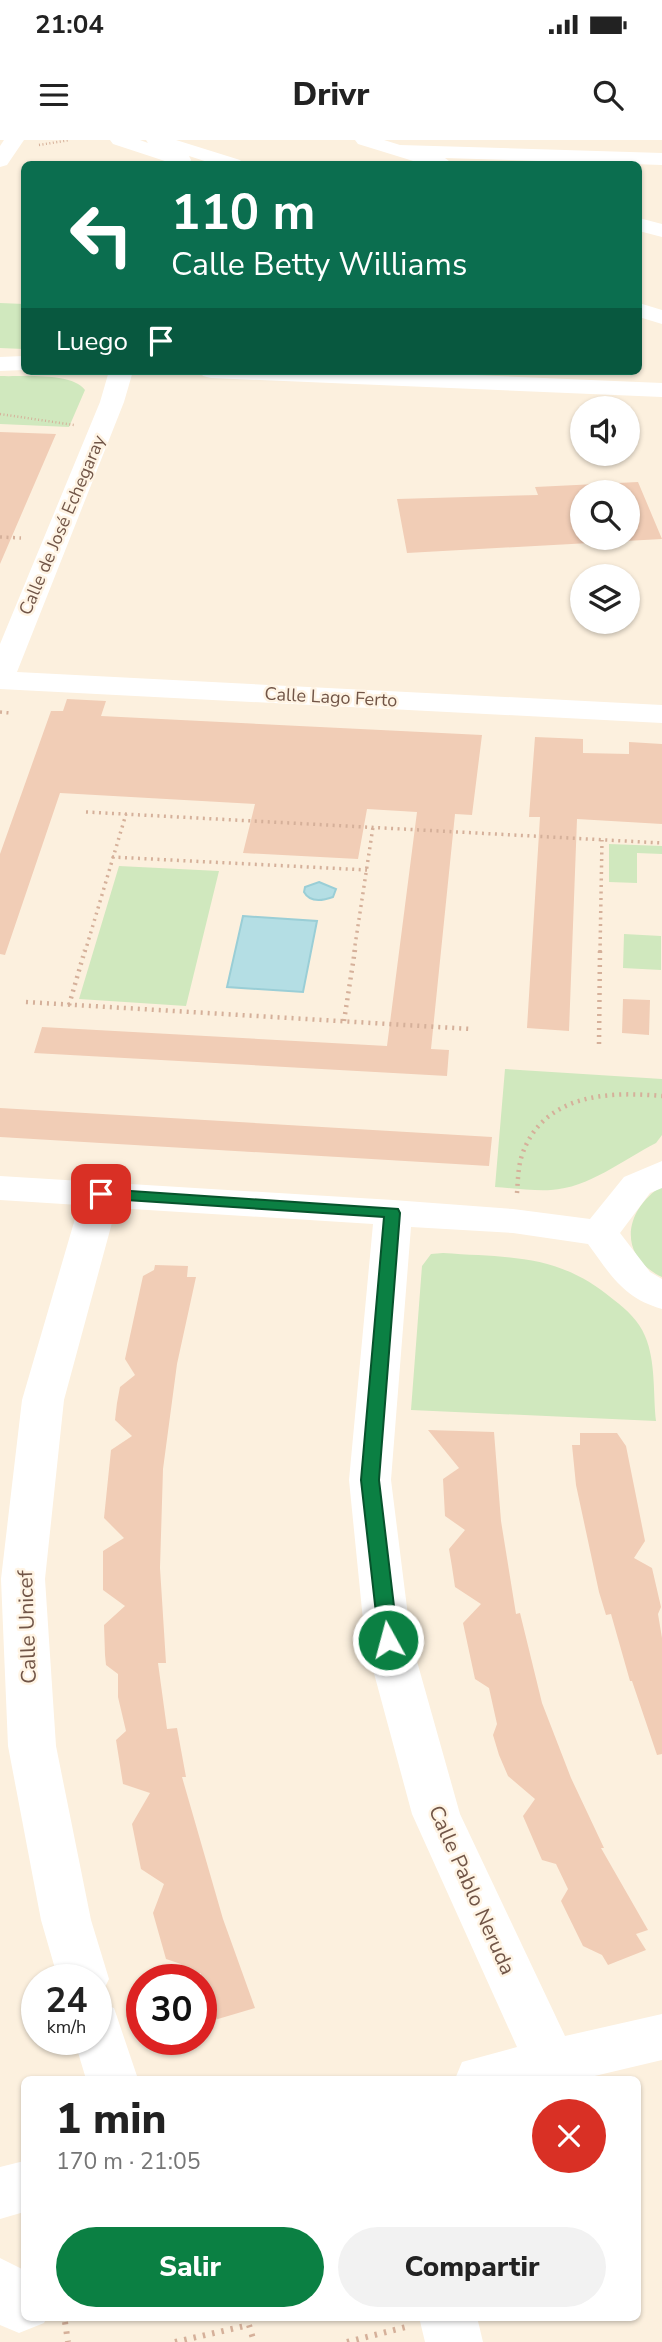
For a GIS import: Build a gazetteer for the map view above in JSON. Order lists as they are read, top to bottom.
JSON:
{
  "streets": {
    "street": [
      "Calle de José Echegaray",
      "Calle Lago Ferto",
      "Calle Unicef",
      "Calle Pablo Neruda"
    ]
  },
  "crossings": [
    ["Calle de José Echegaray", "Calle Lago Ferto"]
  ],
  "page": {
    "status": "21:04",
    "header": "Drivr",
    "turn": ["110 m", "Calle Betty Williams"],
    "then": "Luego",
    "speed": "24 km/h",
    "limit": "30",
    "heading": ["1 min", "170 m · 21:05"],
    "buttons": ["Salir", "Compartir"]
  }
}
